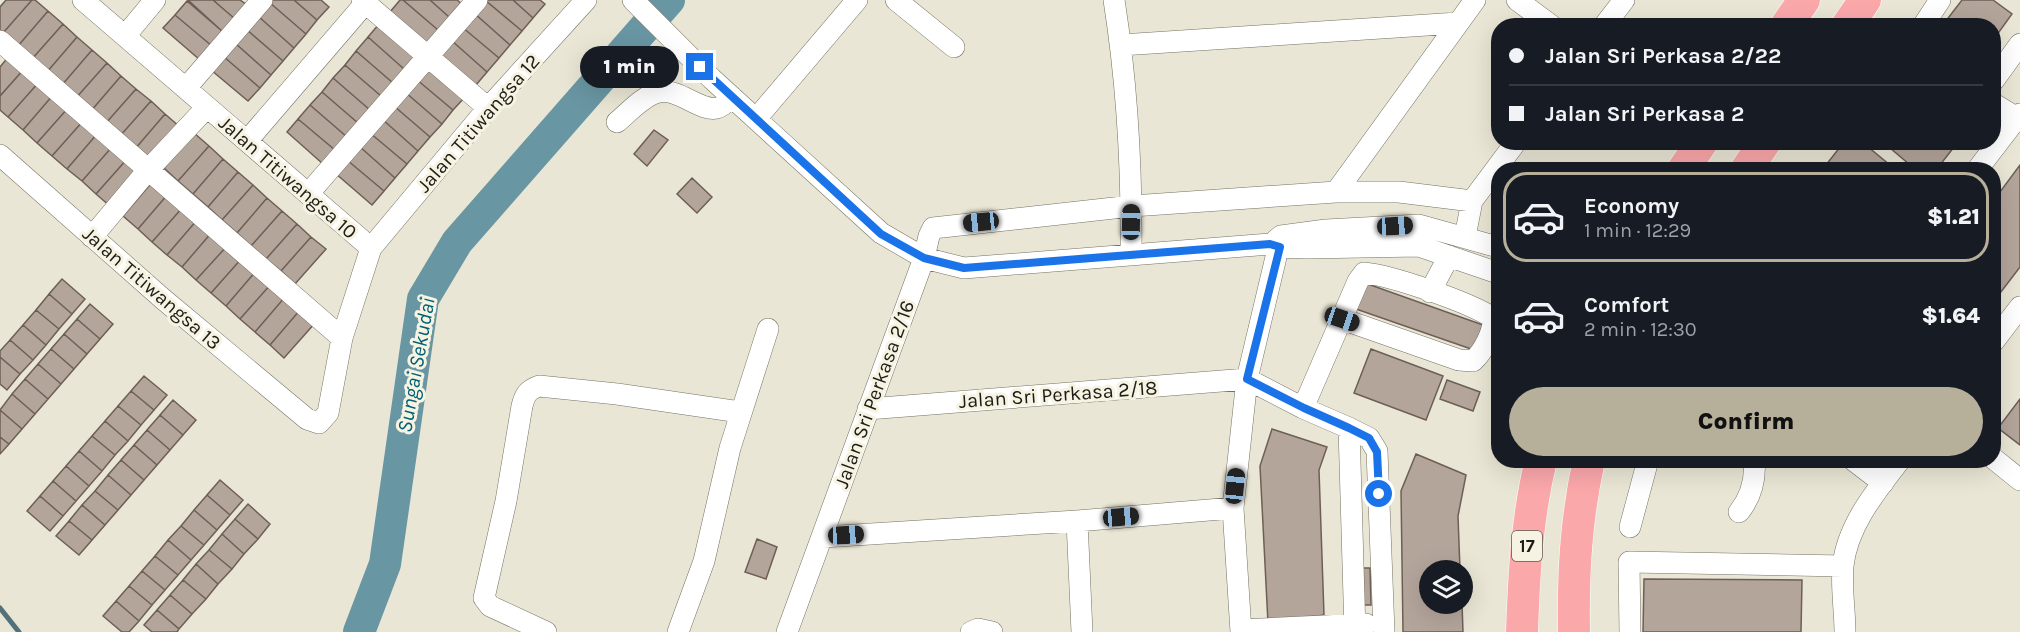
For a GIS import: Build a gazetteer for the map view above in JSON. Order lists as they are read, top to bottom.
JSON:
{
  "streets": {
    "highway": ["17"],
    "street": [
      "Jalan Titiwangsa 12",
      "Jalan Titiwangsa 10",
      "Jalan Titiwangsa 13",
      "Jalan Sri Perkasa 2/16",
      "Jalan Sri Perkasa 2/18"
    ]
  },
  "crossings": [
    ["Jalan Titiwangsa 12", "Jalan Titiwangsa 10"],
    ["Jalan Titiwangsa 10", "Jalan Titiwangsa 13"],
    ["Jalan Sri Perkasa 2/16", "Jalan Sri Perkasa 2/18"]
  ],
  "water": ["Sungai Sekudai"],
  "page": {
    "banner": ["Jalan Sri Perkasa 2/22", "Jalan Sri Perkasa 2"],
    "bubble": "1 min",
    "list": [
      {
        "name": "Economy",
        "note": "1 min · 12:29",
        "value": "$1.21"
      },
      {
        "name": "Comfort",
        "note": "2 min · 12:30",
        "value": "$1.64"
      }
    ],
    "buttons": "Confirm"
  }
}
